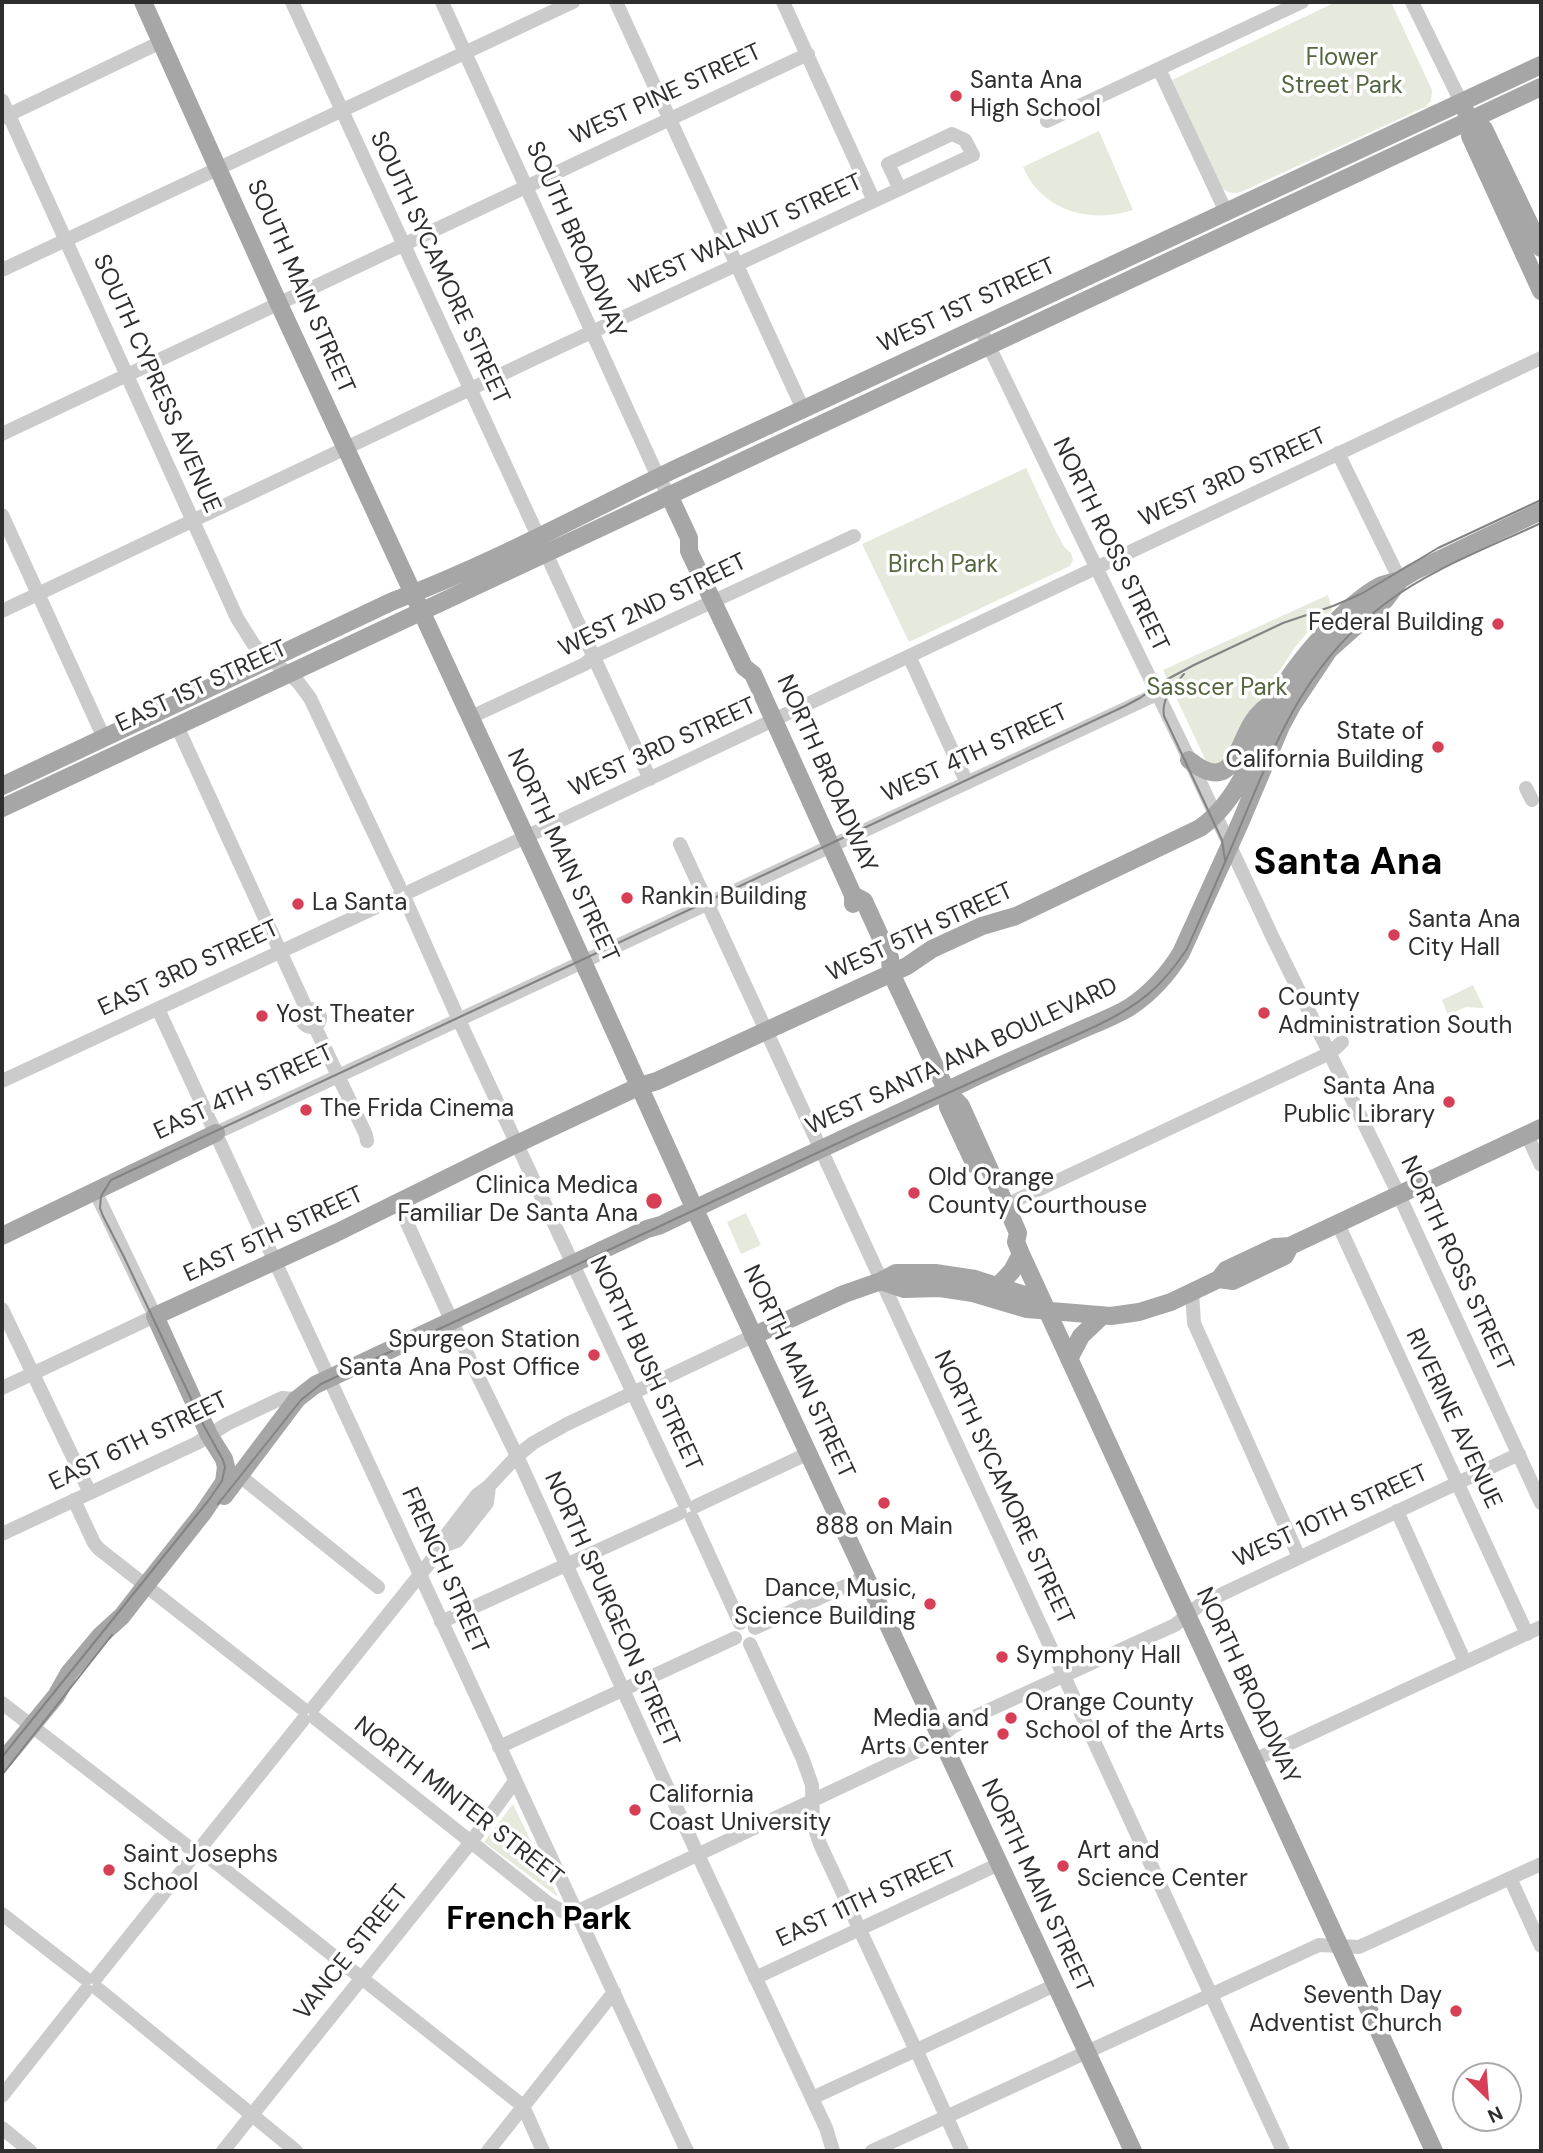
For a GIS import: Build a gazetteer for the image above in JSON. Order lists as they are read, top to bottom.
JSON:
{
  "streets": {
    "main road": [
      "SOUTH MAIN STREET",
      "WEST 1ST STREET",
      "EAST 1ST STREET",
      "NORTH BROADWAY",
      "NORTH MAIN STREET",
      "WEST 5TH STREET",
      "WEST SANTA ANA BOULEVARD",
      "EAST 4TH STREET",
      "EAST 5TH STREET"
    ],
    "street": [
      "WEST PINE STREET",
      "WEST WALNUT STREET",
      "SOUTH BROADWAY",
      "SOUTH SYCAMORE STREET",
      "SOUTH CYPRESS AVENUE",
      "WEST 3RD STREET",
      "NORTH ROSS STREET",
      "WEST 2ND STREET",
      "WEST 4TH STREET",
      "EAST 3RD STREET",
      "NORTH BUSH STREET",
      "RIVERINE AVENUE",
      "EAST 6TH STREET",
      "NORTH SYCAMORE STREET",
      "WEST 10TH STREET",
      "FRENCH STREET",
      "NORTH SPURGEON STREET",
      "NORTH MINTER STREET",
      "EAST 11TH STREET",
      "VANCE STREET"
    ]
  },
  "crossings": [
    ["WEST PINE STREET", "SOUTH BROADWAY"],
    ["WEST PINE STREET", "SOUTH SYCAMORE STREET"],
    ["WEST PINE STREET", "SOUTH MAIN STREET"],
    ["WEST PINE STREET", "SOUTH CYPRESS AVENUE"],
    ["WEST WALNUT STREET", "SOUTH BROADWAY"],
    ["WEST WALNUT STREET", "SOUTH SYCAMORE STREET"],
    ["WEST WALNUT STREET", "SOUTH MAIN STREET"],
    ["WEST WALNUT STREET", "SOUTH CYPRESS AVENUE"],
    ["SOUTH BROADWAY", "WEST 1ST STREET"],
    ["SOUTH BROADWAY", "NORTH BROADWAY"],
    ["SOUTH SYCAMORE STREET", "WEST 1ST STREET"],
    ["SOUTH MAIN STREET", "WEST 1ST STREET"],
    ["SOUTH MAIN STREET", "EAST 1ST STREET"],
    ["SOUTH MAIN STREET", "NORTH MAIN STREET"],
    ["WEST 1ST STREET", "NORTH ROSS STREET"],
    ["WEST 1ST STREET", "EAST 1ST STREET"],
    ["WEST 1ST STREET", "NORTH BROADWAY"],
    ["WEST 1ST STREET", "NORTH MAIN STREET"],
    ["SOUTH CYPRESS AVENUE", "EAST 1ST STREET"],
    ["SOUTH CYPRESS AVENUE", "NORTH BUSH STREET"],
    ["WEST 3RD STREET", "NORTH ROSS STREET"],
    ["WEST 3RD STREET", "NORTH BROADWAY"],
    ["WEST 3RD STREET", "NORTH MAIN STREET"],
    ["WEST 3RD STREET", "EAST 3RD STREET"],
    ["NORTH ROSS STREET", "WEST 4TH STREET"],
    ["NORTH ROSS STREET", "WEST 5TH STREET"],
    ["NORTH ROSS STREET", "WEST SANTA ANA BOULEVARD"],
    ["NORTH ROSS STREET", "WEST 10TH STREET"],
    ["WEST 2ND STREET", "NORTH BROADWAY"],
    ["WEST 2ND STREET", "NORTH MAIN STREET"],
    ["EAST 1ST STREET", "NORTH MAIN STREET"],
    ["EAST 1ST STREET", "NORTH BUSH STREET"],
    ["WEST 4TH STREET", "NORTH BROADWAY"],
    ["WEST 4TH STREET", "NORTH MAIN STREET"],
    ["WEST 4TH STREET", "EAST 4TH STREET"],
    ["WEST 4TH STREET", "NORTH SYCAMORE STREET"],
    ["NORTH BROADWAY", "WEST 5TH STREET"],
    ["NORTH BROADWAY", "WEST SANTA ANA BOULEVARD"],
    ["NORTH BROADWAY", "WEST 10TH STREET"],
    ["NORTH MAIN STREET", "WEST 5TH STREET"],
    ["NORTH MAIN STREET", "EAST 3RD STREET"],
    ["NORTH MAIN STREET", "WEST SANTA ANA BOULEVARD"],
    ["NORTH MAIN STREET", "EAST 4TH STREET"],
    ["NORTH MAIN STREET", "EAST 5TH STREET"],
    ["NORTH MAIN STREET", "WEST 10TH STREET"],
    ["NORTH MAIN STREET", "EAST 11TH STREET"],
    ["WEST 5TH STREET", "WEST SANTA ANA BOULEVARD"],
    ["WEST 5TH STREET", "EAST 5TH STREET"],
    ["WEST 5TH STREET", "NORTH SYCAMORE STREET"],
    ["EAST 3RD STREET", "NORTH BUSH STREET"],
    ["EAST 3RD STREET", "FRENCH STREET"],
    ["WEST SANTA ANA BOULEVARD", "NORTH BUSH STREET"],
    ["WEST SANTA ANA BOULEVARD", "EAST 6TH STREET"],
    ["WEST SANTA ANA BOULEVARD", "NORTH SYCAMORE STREET"],
    ["WEST SANTA ANA BOULEVARD", "FRENCH STREET"],
    ["WEST SANTA ANA BOULEVARD", "NORTH SPURGEON STREET"],
    ["WEST SANTA ANA BOULEVARD", "NORTH MINTER STREET"],
    ["EAST 4TH STREET", "NORTH BUSH STREET"],
    ["EAST 4TH STREET", "FRENCH STREET"],
    ["EAST 5TH STREET", "NORTH BUSH STREET"],
    ["EAST 5TH STREET", "FRENCH STREET"],
    ["EAST 5TH STREET", "NORTH SPURGEON STREET"],
    ["RIVERINE AVENUE", "WEST 10TH STREET"],
    ["EAST 6TH STREET", "NORTH MINTER STREET"],
    ["NORTH SYCAMORE STREET", "WEST 10TH STREET"],
    ["WEST 10TH STREET", "FRENCH STREET"],
    ["WEST 10TH STREET", "NORTH SPURGEON STREET"],
    ["WEST 10TH STREET", "NORTH MINTER STREET"],
    ["FRENCH STREET", "NORTH MINTER STREET"],
    ["FRENCH STREET", "VANCE STREET"],
    ["NORTH SPURGEON STREET", "EAST 11TH STREET"],
    ["NORTH MINTER STREET", "VANCE STREET"]
  ],
  "districts": ["Santa Ana", "French Park"],
  "parks": ["Flower Street Park", "Birch Park", "Sasscer Park"],
  "places": [
    "Santa Ana High School",
    "Federal Building",
    "State of California Building",
    "Rankin Building",
    "La Santa",
    "Santa Ana City Hall",
    "County Administration South",
    "Yost Theater",
    "Santa Ana Public Library",
    "The Frida Cinema",
    "Old Orange County Courthouse",
    "Clinica Medica Familiar De Santa Ana",
    "Spurgeon Station Santa Ana Post Office",
    "888 on Main",
    "Dance, Music, Science Building",
    "Symphony Hall",
    "Orange County School of the Arts",
    "Media and Arts Center",
    "California Coast University",
    "Art and Science Center",
    "Saint Josephs School",
    "Seventh Day Adventist Church"
  ],
  "north": "bottom right"
}
